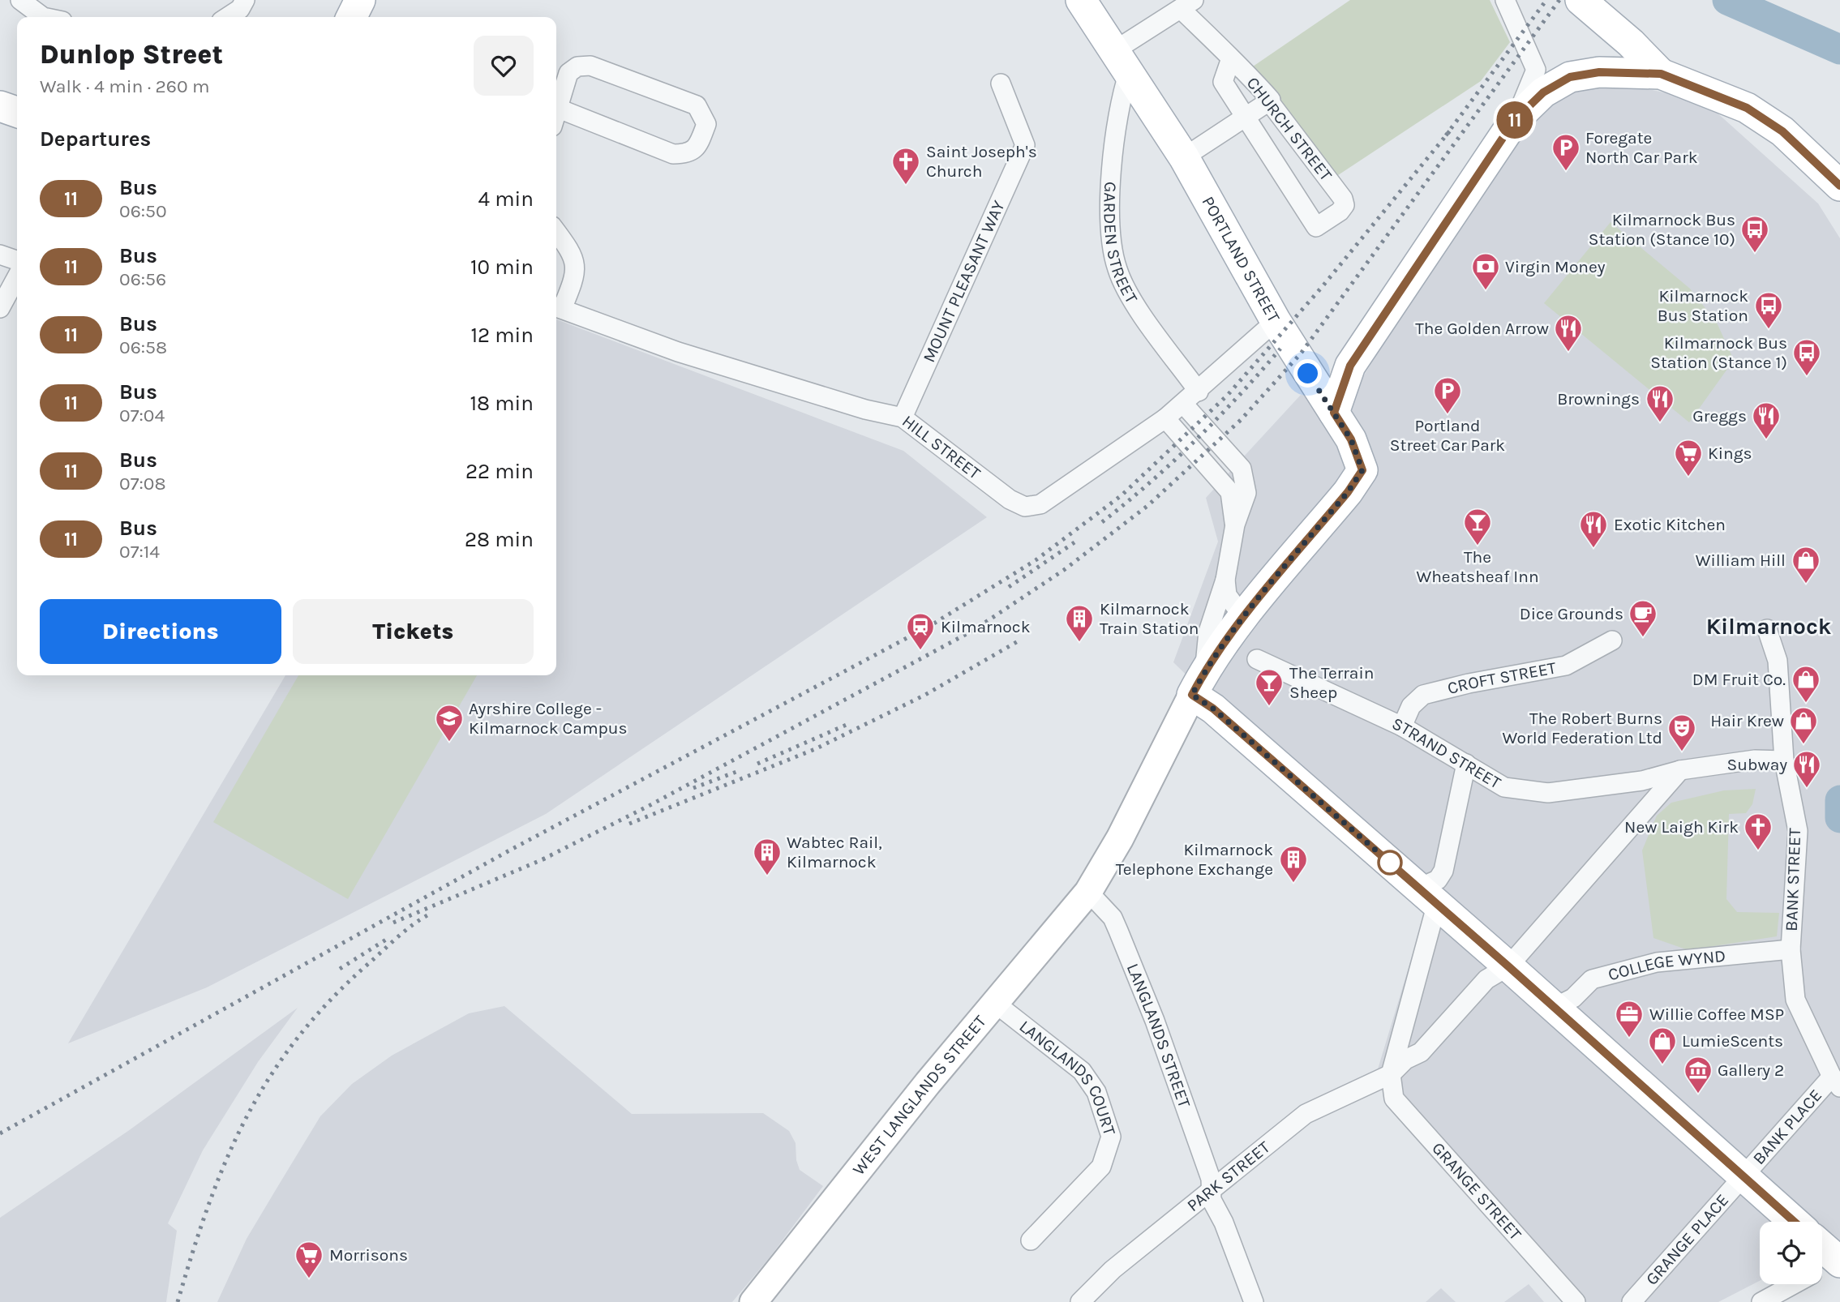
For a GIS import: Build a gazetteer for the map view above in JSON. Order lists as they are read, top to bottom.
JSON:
{
  "streets": {
    "main road": ["PORTLAND STREET"],
    "street": [
      "CHURCH STREET",
      "GARDEN STREET",
      "MOUNT PLEASANT WAY",
      "HILL STREET",
      "CROFT STREET",
      "STRAND STREET",
      "BANK STREET",
      "COLLEGE WYND",
      "LANGLANDS STREET",
      "LANGLANDS COURT",
      "WEST LANGLANDS STREET",
      "BANK PLACE",
      "PARK STREET",
      "GRANGE STREET",
      "GRANGE PLACE"
    ]
  },
  "crossings": [
    ["GARDEN STREET", "PORTLAND STREET"],
    ["GARDEN STREET", "HILL STREET"],
    ["PORTLAND STREET", "HILL STREET"],
    ["MOUNT PLEASANT WAY", "HILL STREET"],
    ["CROFT STREET", "STRAND STREET"],
    ["STRAND STREET", "BANK STREET"],
    ["STRAND STREET", "PARK STREET"],
    ["BANK STREET", "COLLEGE WYND"],
    ["BANK STREET", "BANK PLACE"],
    ["LANGLANDS STREET", "WEST LANGLANDS STREET"],
    ["LANGLANDS STREET", "PARK STREET"],
    ["LANGLANDS COURT", "WEST LANGLANDS STREET"],
    ["BANK PLACE", "GRANGE PLACE"],
    ["PARK STREET", "GRANGE STREET"]
  ],
  "districts": ["Kilmarnock"],
  "places": {
    "parking": ["Foregate North Car Park", "Portland Street Car Park"],
    "church": ["Saint Joseph's Church", "New Laigh Kirk"],
    "bus stop": ["Kilmarnock Bus Station (Stance 10)", "Kilmarnock Bus Station", "Kilmarnock Bus Station (Stance 1)"],
    "bank": ["Virgin Money"],
    "restaurant": [
      "The Golden Arrow",
      "Brownings",
      "Greggs",
      "Exotic Kitchen",
      "Subway"
    ],
    "supermarket": ["Kings", "Morrisons"],
    "bar": ["The Wheatsheaf Inn", "The Terrain Sheep"],
    "shop": [
      "William Hill",
      "DM Fruit Co.",
      "Hair Krew",
      "LumieScents"
    ],
    "cafe": ["Dice Grounds"],
    "building": ["Kilmarnock Train Station", "Wabtec Rail, Kilmarnock", "Kilmarnock Telephone Exchange"],
    "station": ["Kilmarnock"],
    "school or university": ["Ayrshire College - Kilmarnock Campus"],
    "theatre": ["The Robert Burns World Federation Ltd"],
    "office": ["Willie Coffee MSP"],
    "museum": ["Gallery 2"]
  },
  "lines": ["bus line 11"],
  "page": {
    "on_map": "11",
    "heading": [
      ["Dunlop Street", "Walk · 4 min · 260 m"],
      "Departures"
    ],
    "list": [
      {
        "mark": "11",
        "name": "Bus",
        "note": "06:50",
        "value": "4 min"
      },
      {
        "mark": "11",
        "name": "Bus",
        "note": "06:56",
        "value": "10 min"
      },
      {
        "mark": "11",
        "name": "Bus",
        "note": "06:58",
        "value": "12 min"
      },
      {
        "mark": "11",
        "name": "Bus",
        "note": "07:04",
        "value": "18 min"
      },
      {
        "mark": "11",
        "name": "Bus",
        "note": "07:08",
        "value": "22 min"
      },
      {
        "mark": "11",
        "name": "Bus",
        "note": "07:14",
        "value": "28 min"
      }
    ],
    "buttons": ["Directions", "Tickets"]
  }
}
